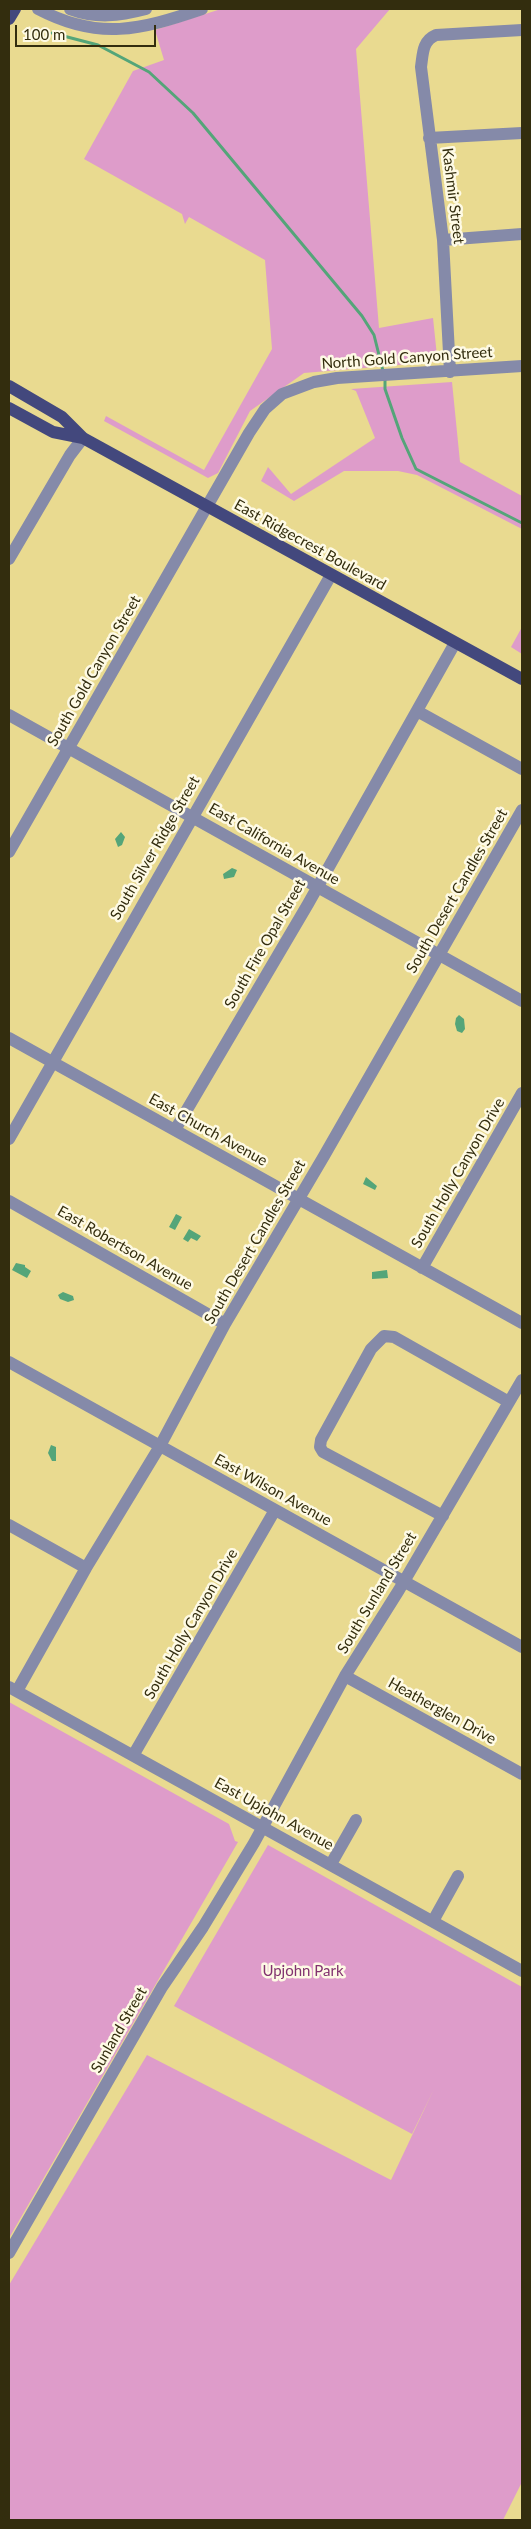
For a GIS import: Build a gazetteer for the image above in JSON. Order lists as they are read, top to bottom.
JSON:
{
  "streets": {
    "main road": ["East Ridgecrest Boulevard"],
    "street": [
      "Kashmir Street",
      "North Gold Canyon Street",
      "South Gold Canyon Street",
      "East California Avenue",
      "South Silver Ridge Street",
      "South Desert Candles Street",
      "South Fire Opal Street",
      "East Church Avenue",
      "South Holly Canyon Drive",
      "East Robertson Avenue",
      "East Wilson Avenue",
      "South Sunland Street",
      "Heatherglen Drive",
      "East Upjohn Avenue",
      "Sunland Street"
    ]
  },
  "crossings": [
    ["Kashmir Street", "North Gold Canyon Street"],
    ["North Gold Canyon Street", "East Ridgecrest Boulevard"],
    ["North Gold Canyon Street", "South Gold Canyon Street"],
    ["East Ridgecrest Boulevard", "South Gold Canyon Street"],
    ["East Ridgecrest Boulevard", "South Silver Ridge Street"],
    ["East Ridgecrest Boulevard", "South Fire Opal Street"],
    ["South Gold Canyon Street", "East California Avenue"],
    ["East California Avenue", "South Silver Ridge Street"],
    ["East California Avenue", "South Desert Candles Street"],
    ["East California Avenue", "South Fire Opal Street"],
    ["South Silver Ridge Street", "East Church Avenue"],
    ["South Desert Candles Street", "East Church Avenue"],
    ["South Desert Candles Street", "East Robertson Avenue"],
    ["South Desert Candles Street", "East Wilson Avenue"],
    ["South Desert Candles Street", "East Upjohn Avenue"],
    ["South Fire Opal Street", "East Church Avenue"],
    ["East Church Avenue", "South Holly Canyon Drive"],
    ["South Holly Canyon Drive", "East Wilson Avenue"],
    ["South Holly Canyon Drive", "East Upjohn Avenue"],
    ["East Wilson Avenue", "South Sunland Street"],
    ["South Sunland Street", "Heatherglen Drive"],
    ["South Sunland Street", "East Upjohn Avenue"],
    ["South Sunland Street", "Sunland Street"],
    ["East Upjohn Avenue", "Sunland Street"]
  ],
  "parks": ["Upjohn Park"],
  "scale_bar": "100 m"
}
